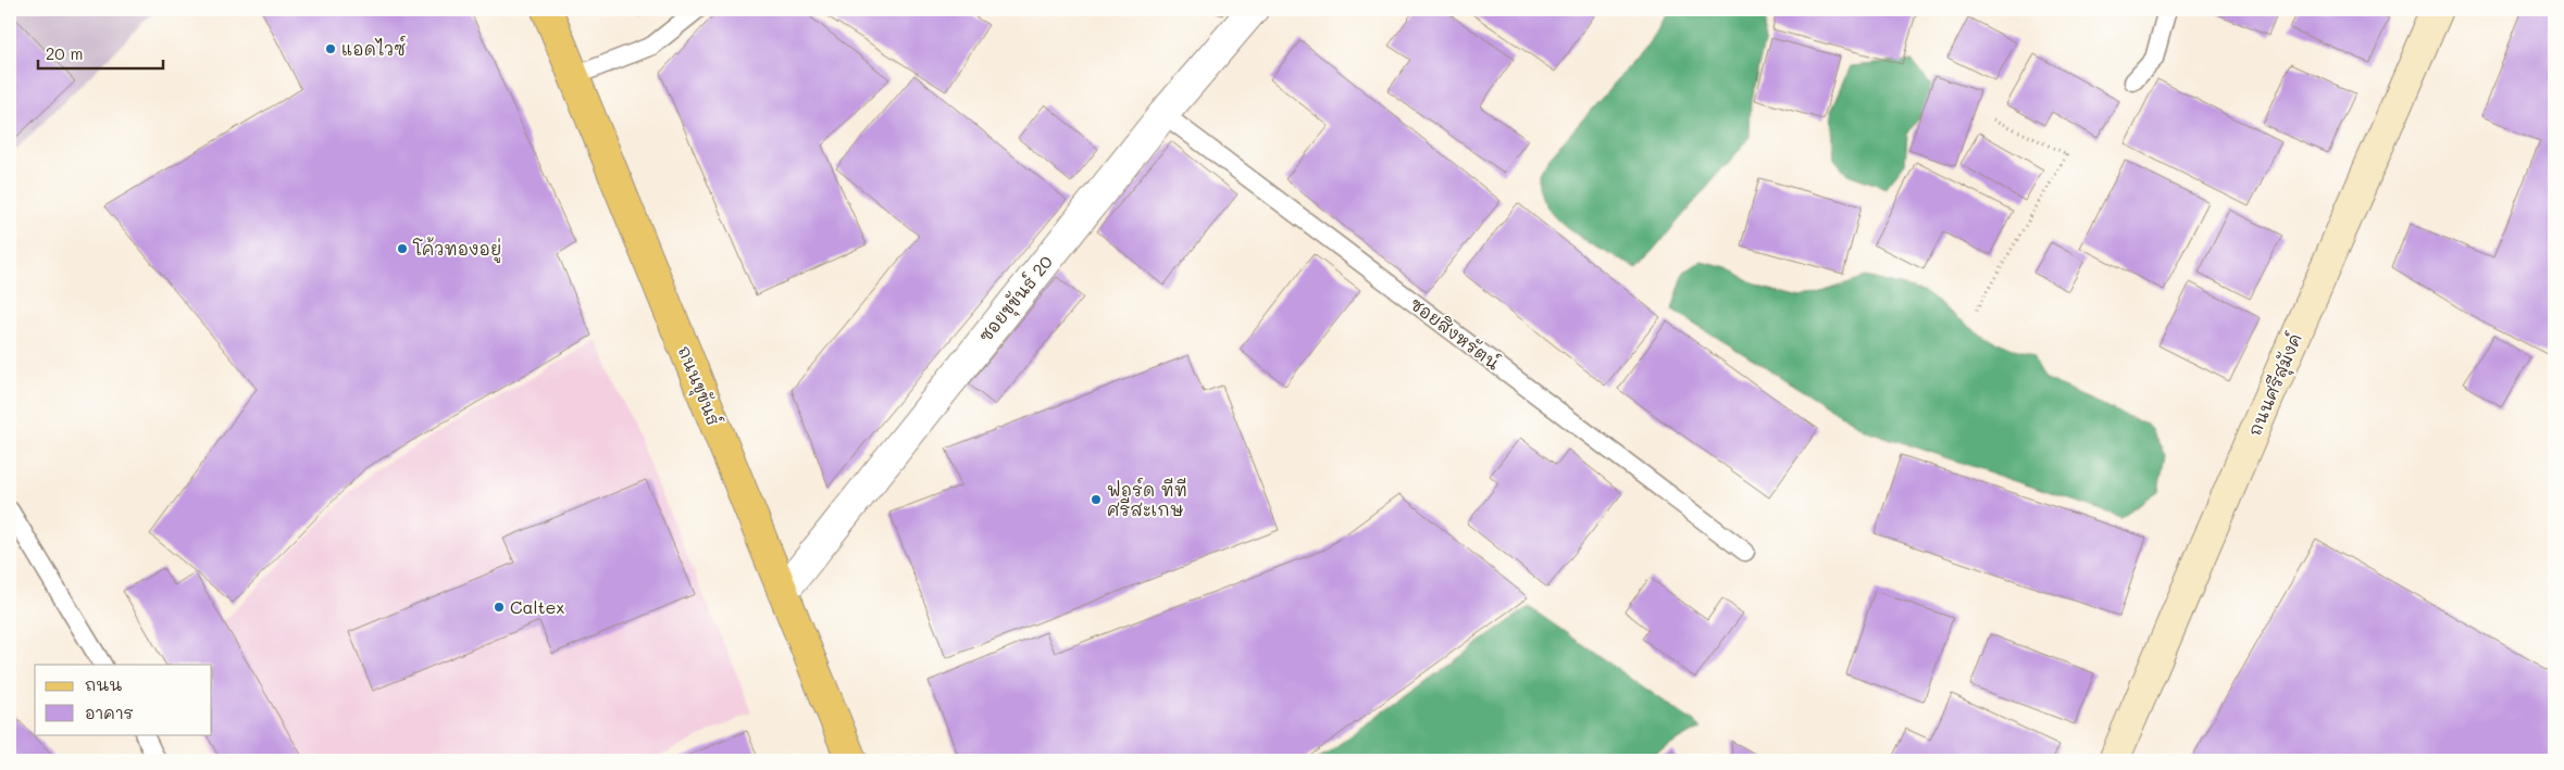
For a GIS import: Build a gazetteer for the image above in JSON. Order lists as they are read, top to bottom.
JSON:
{
  "streets": {
    "main road": ["ถนนขุขันธ์"],
    "street": ["ซอยขุขันธ์ 20", "ถนนศรีสุมังค์"],
    "lane": ["ซอยสิงหรัตน์"]
  },
  "crossings": [
    ["ซอยขุขันธ์ 20", "ซอยสิงหรัตน์"],
    ["ซอยขุขันธ์ 20", "ถนนขุขันธ์"]
  ],
  "places": [
    "แอดไวซ์",
    "โค้วทองอยู่",
    "ฟอร์ด ทีที ศรีสะเกษ",
    "Caltex"
  ],
  "legend": ["ถนน", "อาคาร"],
  "scale_bar": "20 m"
}
